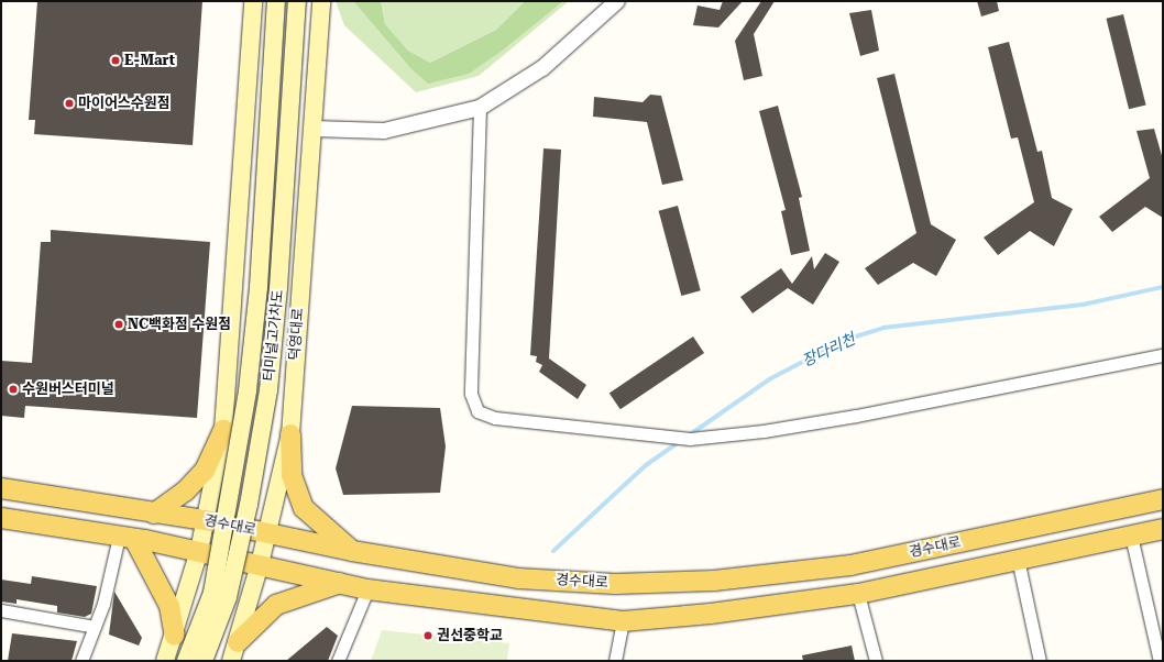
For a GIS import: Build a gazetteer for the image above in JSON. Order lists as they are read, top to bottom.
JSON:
{
  "streets": {
    "main road": ["덕영대로", "터미널고가차도", "경수대로"]
  },
  "crossings": [
    ["덕영대로", "경수대로"]
  ],
  "water": ["장다리천"],
  "places": [
    "E-Mart",
    "마이어스수원점",
    "NC백화점 수원점",
    "수원버스터미널",
    "권선중학교"
  ]
}
